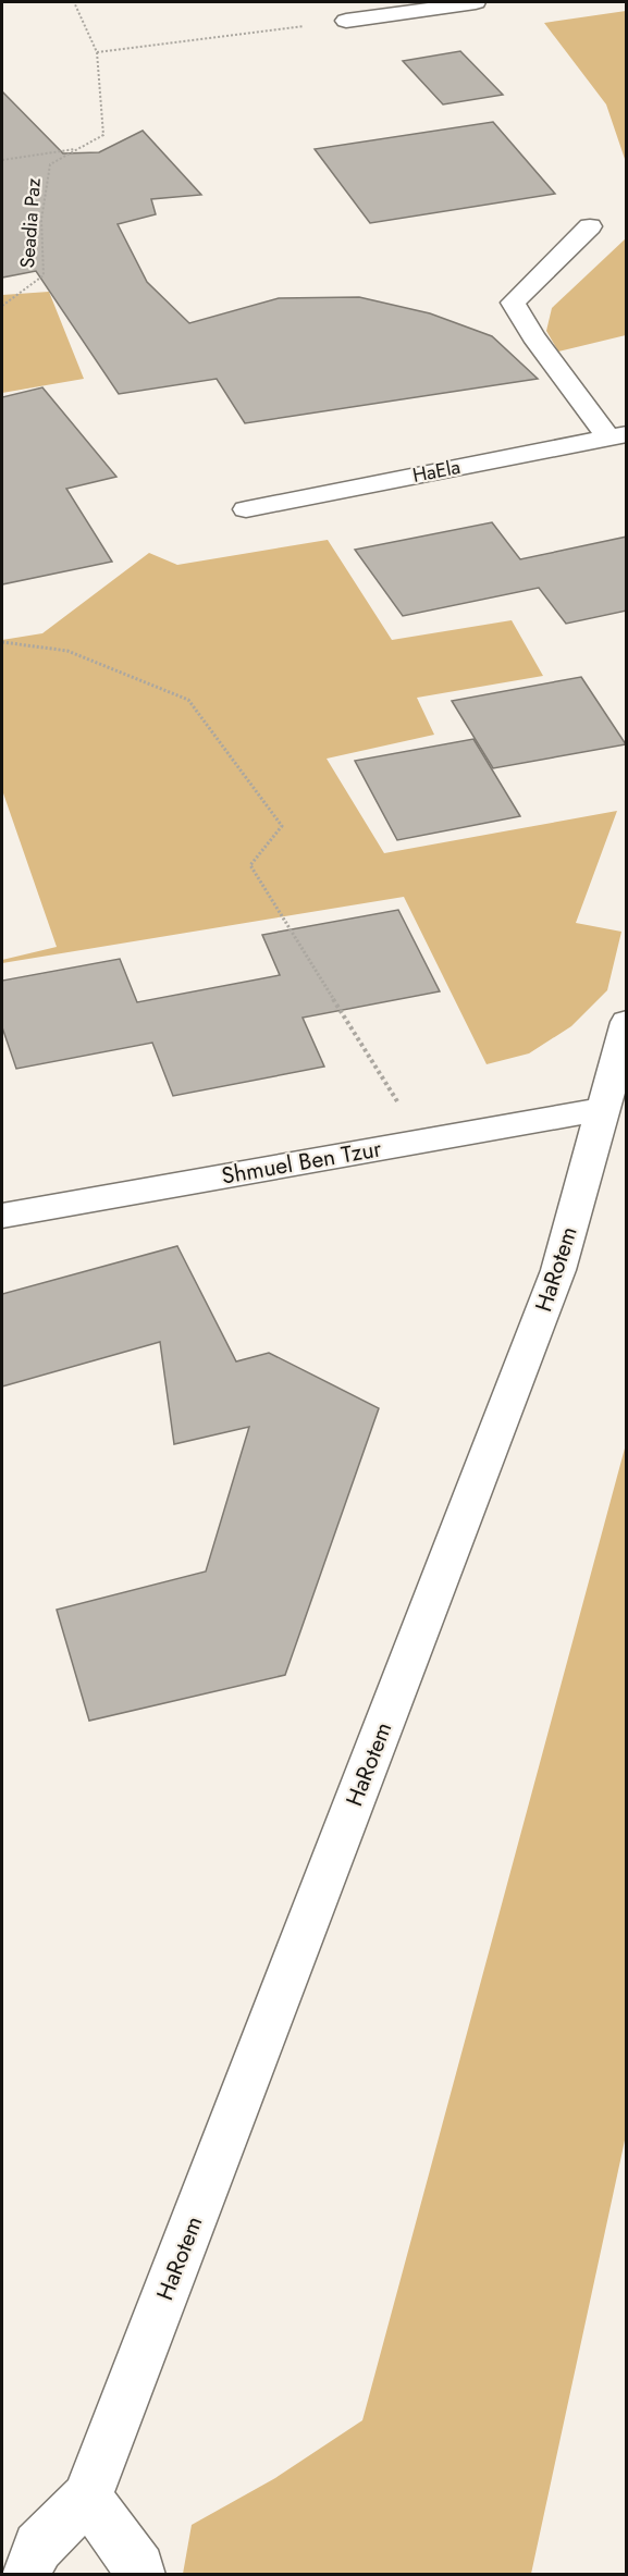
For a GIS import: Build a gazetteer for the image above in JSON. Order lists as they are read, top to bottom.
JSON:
{
  "streets": {
    "street": ["HaEla", "Shmuel Ben Tzur", "HaRotem"],
    "path": ["Seadia Paz"]
  },
  "crossings": [
    ["Shmuel Ben Tzur", "HaRotem"]
  ]
}
